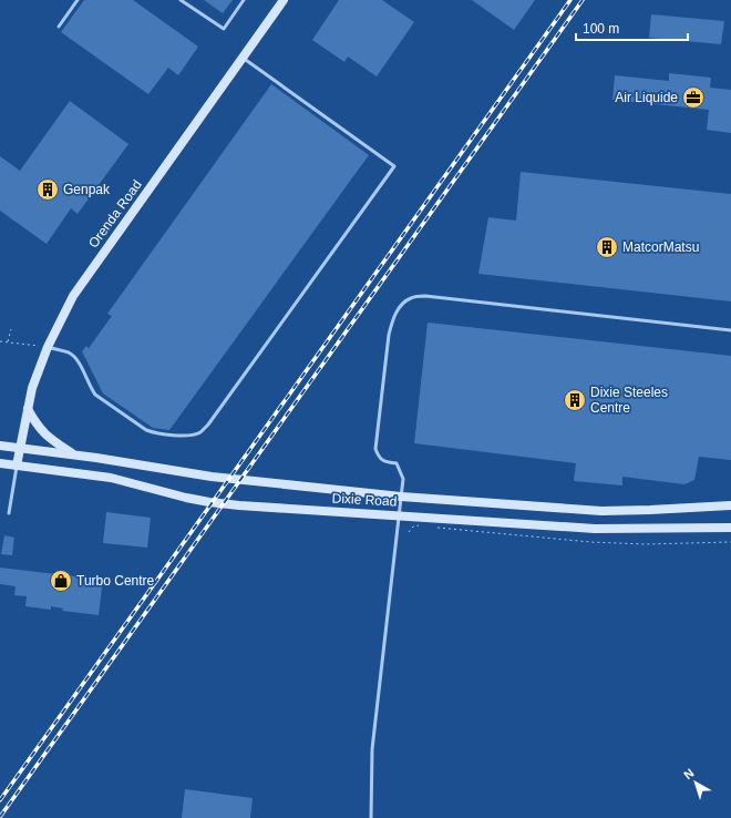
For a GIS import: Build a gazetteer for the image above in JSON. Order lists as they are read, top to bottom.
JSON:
{
  "streets": {
    "main road": ["Orenda Road", "Dixie Road"]
  },
  "crossings": [
    ["Orenda Road", "Dixie Road"]
  ],
  "places": {
    "office": ["Air Liquide"],
    "building": ["Genpak", "MatcorMatsu", "Dixie Steeles Centre"],
    "shop": ["Turbo Centre"]
  },
  "scale_bar": "100 m",
  "north": "top left"
}
